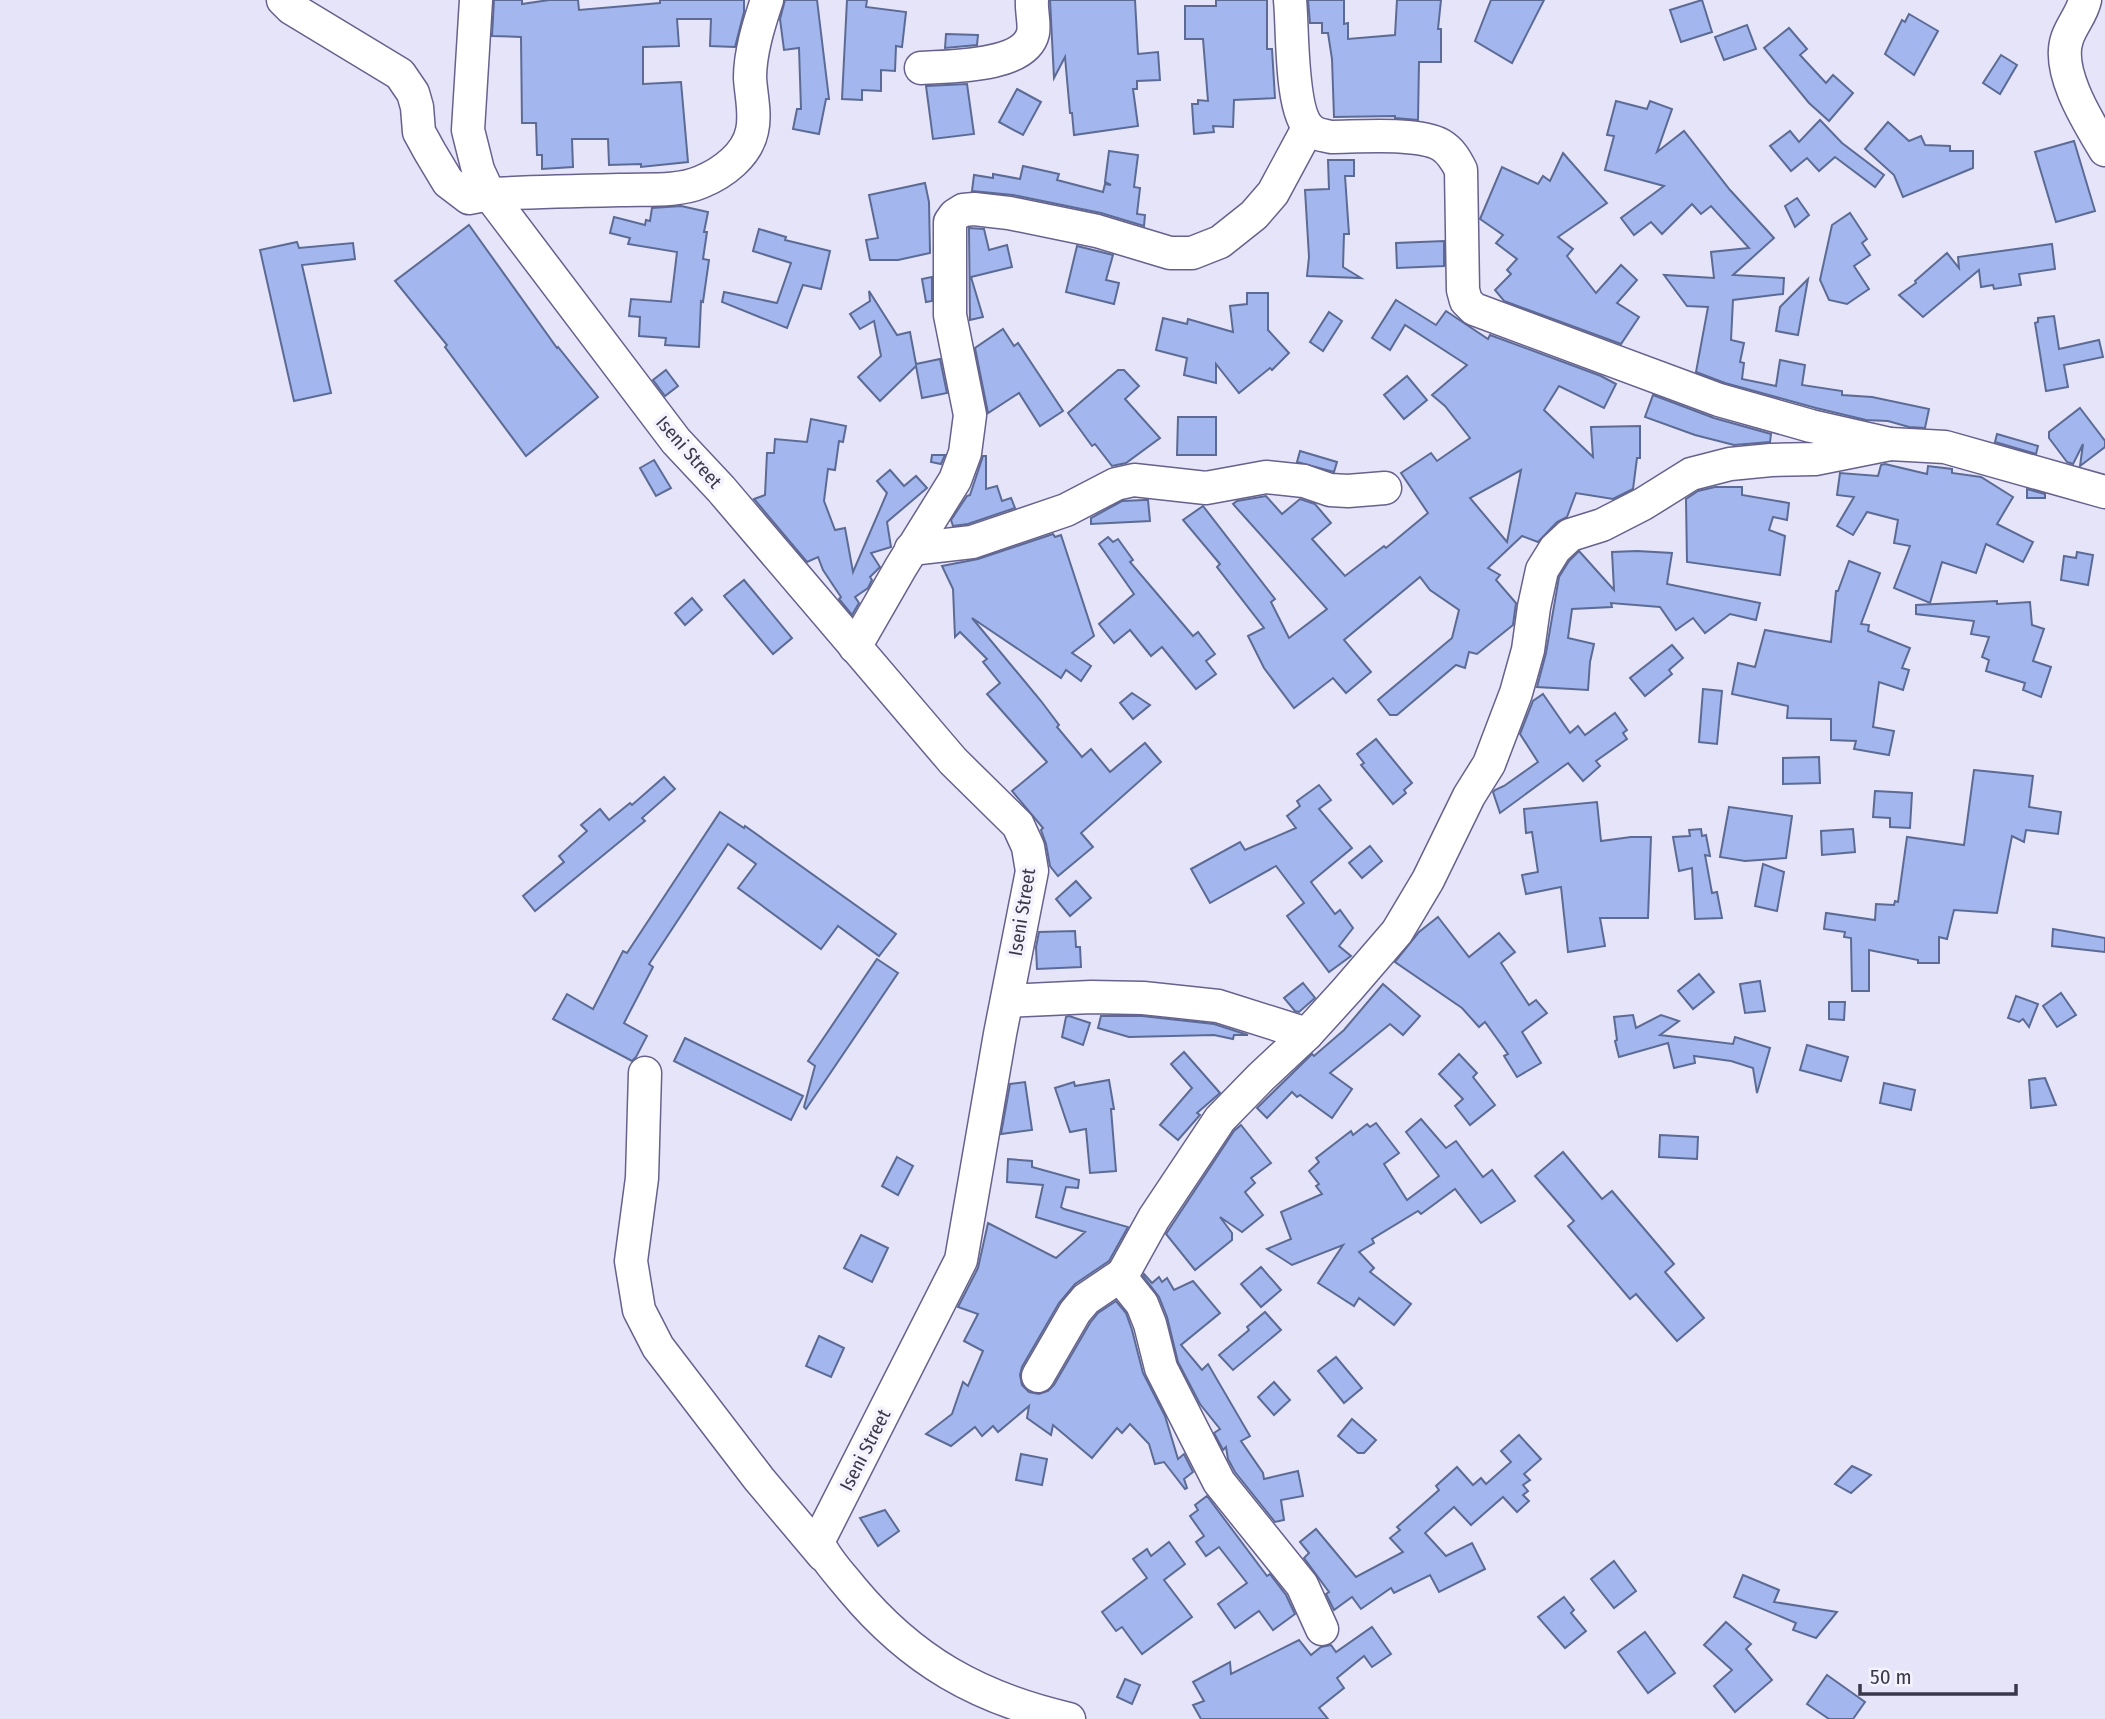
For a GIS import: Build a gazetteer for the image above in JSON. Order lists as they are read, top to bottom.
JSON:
{
  "streets": {
    "street": ["Iseni Street"]
  },
  "scale_bar": "50 m"
}
